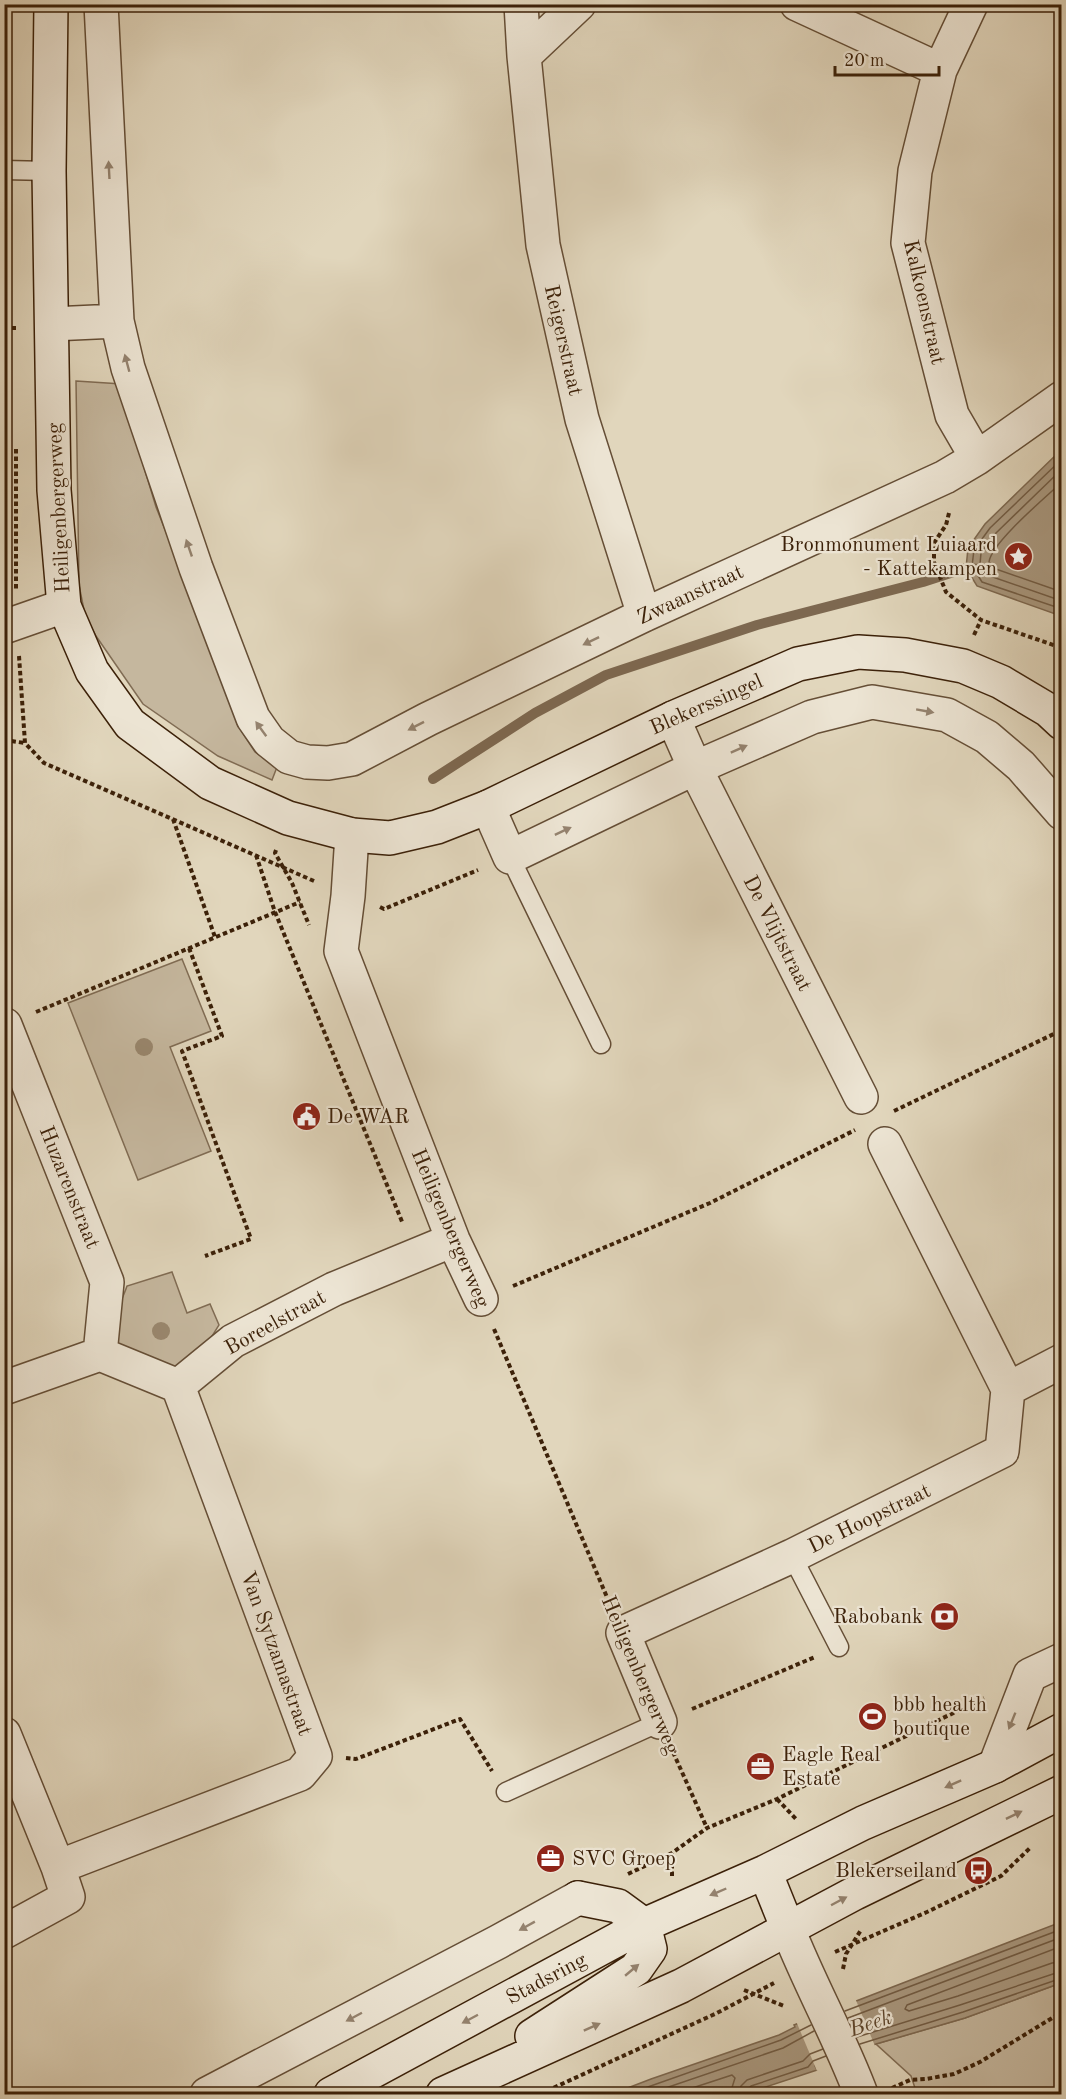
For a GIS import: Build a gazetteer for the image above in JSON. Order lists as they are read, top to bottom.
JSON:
{
  "streets": {
    "street": [
      "Kalkoenstraat",
      "Reigerstraat",
      "Heiligenbergerweg",
      "Zwaanstraat",
      "Blekerssingel",
      "De Vlijtstraat",
      "Huzarenstraat",
      "Boreelstraat",
      "De Hoopstraat",
      "Van Sytzamastraat",
      "Stadsring"
    ]
  },
  "crossings": [
    ["Kalkoenstraat", "Zwaanstraat"],
    ["Reigerstraat", "Zwaanstraat"],
    ["Heiligenbergerweg", "Blekerssingel"],
    ["Heiligenbergerweg", "Boreelstraat"],
    ["Heiligenbergerweg", "De Hoopstraat"],
    ["Blekerssingel", "De Vlijtstraat"],
    ["De Vlijtstraat", "De Hoopstraat"],
    ["Boreelstraat", "Van Sytzamastraat"]
  ],
  "water": ["Beek"],
  "places": {
    "place": ["Bronmonument Luiaard - Kattekampen"],
    "public building": ["De WAR"],
    "bank": ["Rabobank"],
    "sports": ["bbb health boutique"],
    "office": ["Eagle Real Estate", "SVC Groep"],
    "bus stop": ["Blekerseiland"]
  },
  "scale_bar": "20 m"
}
